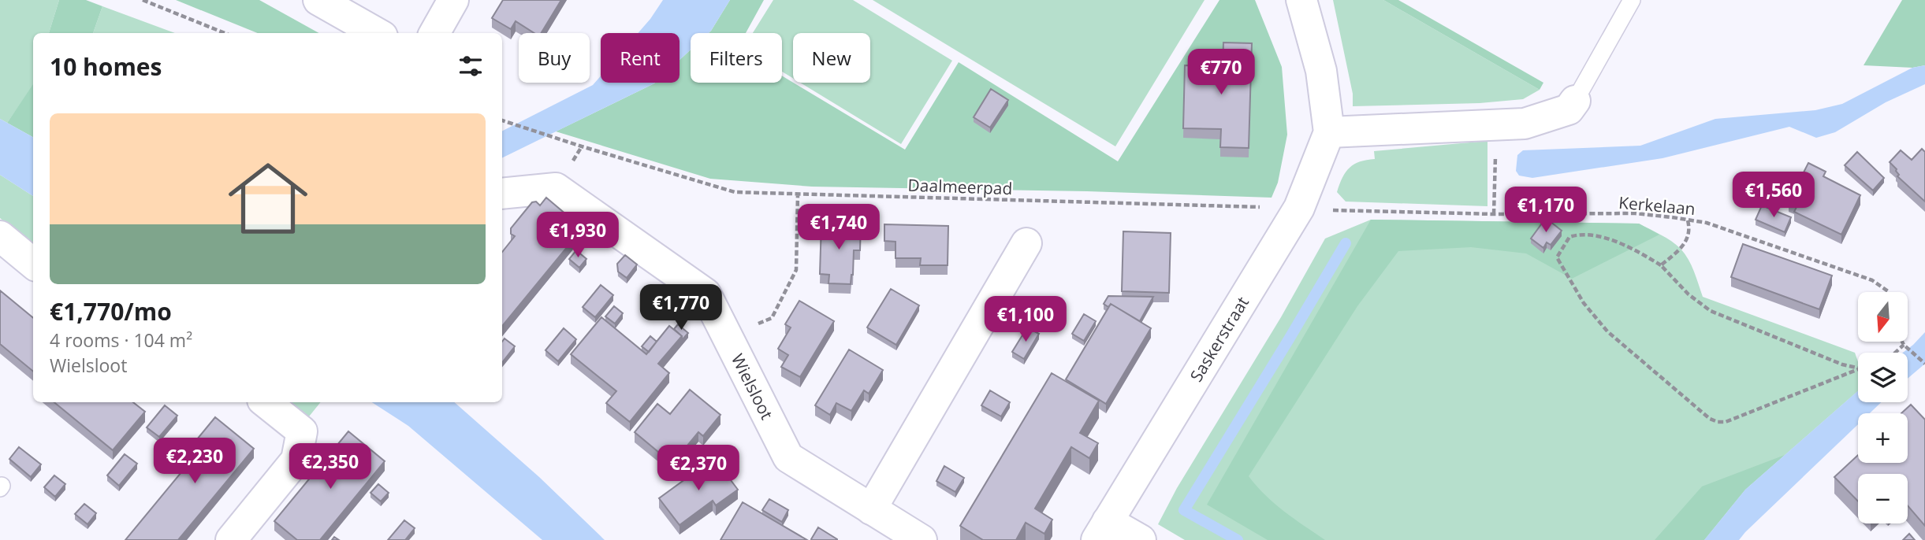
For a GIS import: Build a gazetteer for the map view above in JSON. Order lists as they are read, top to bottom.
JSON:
{
  "streets": {
    "street": ["Saskerstraat", "Wielsloot"],
    "path": ["Daalmeerpad", "Kerkelaan"]
  },
  "crossings": [
    ["Daalmeerpad", "Kerkelaan"],
    ["Daalmeerpad", "Saskerstraat"],
    ["Kerkelaan", "Saskerstraat"]
  ],
  "north": "bottom",
  "page": {
    "chip": [
      "Buy",
      "Rent",
      "Filters",
      "New"
    ],
    "heading": "10 homes",
    "price": [
      "€770",
      "€1,560",
      "€1,170",
      "€1,740",
      "€1,930",
      "€1,770",
      "€1,100",
      "€2,230",
      "€2,350",
      "€2,370"
    ],
    "list": [
      {
        "name": "€1,770/mo",
        "note": "4 rooms · 104 m² · Wielsloot"
      }
    ],
    "map_buttons": ["+", "−"]
  }
}
